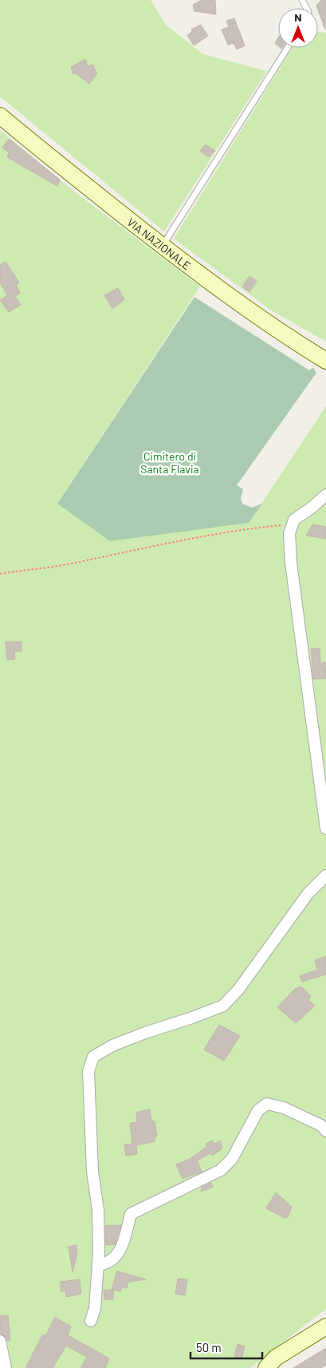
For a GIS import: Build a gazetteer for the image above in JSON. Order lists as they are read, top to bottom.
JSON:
{
  "streets": {
    "main road": ["VIA NAZIONALE"]
  },
  "parks": ["Cimitero di Santa Flavia"],
  "scale_bar": "50 m",
  "north": "top"
}
